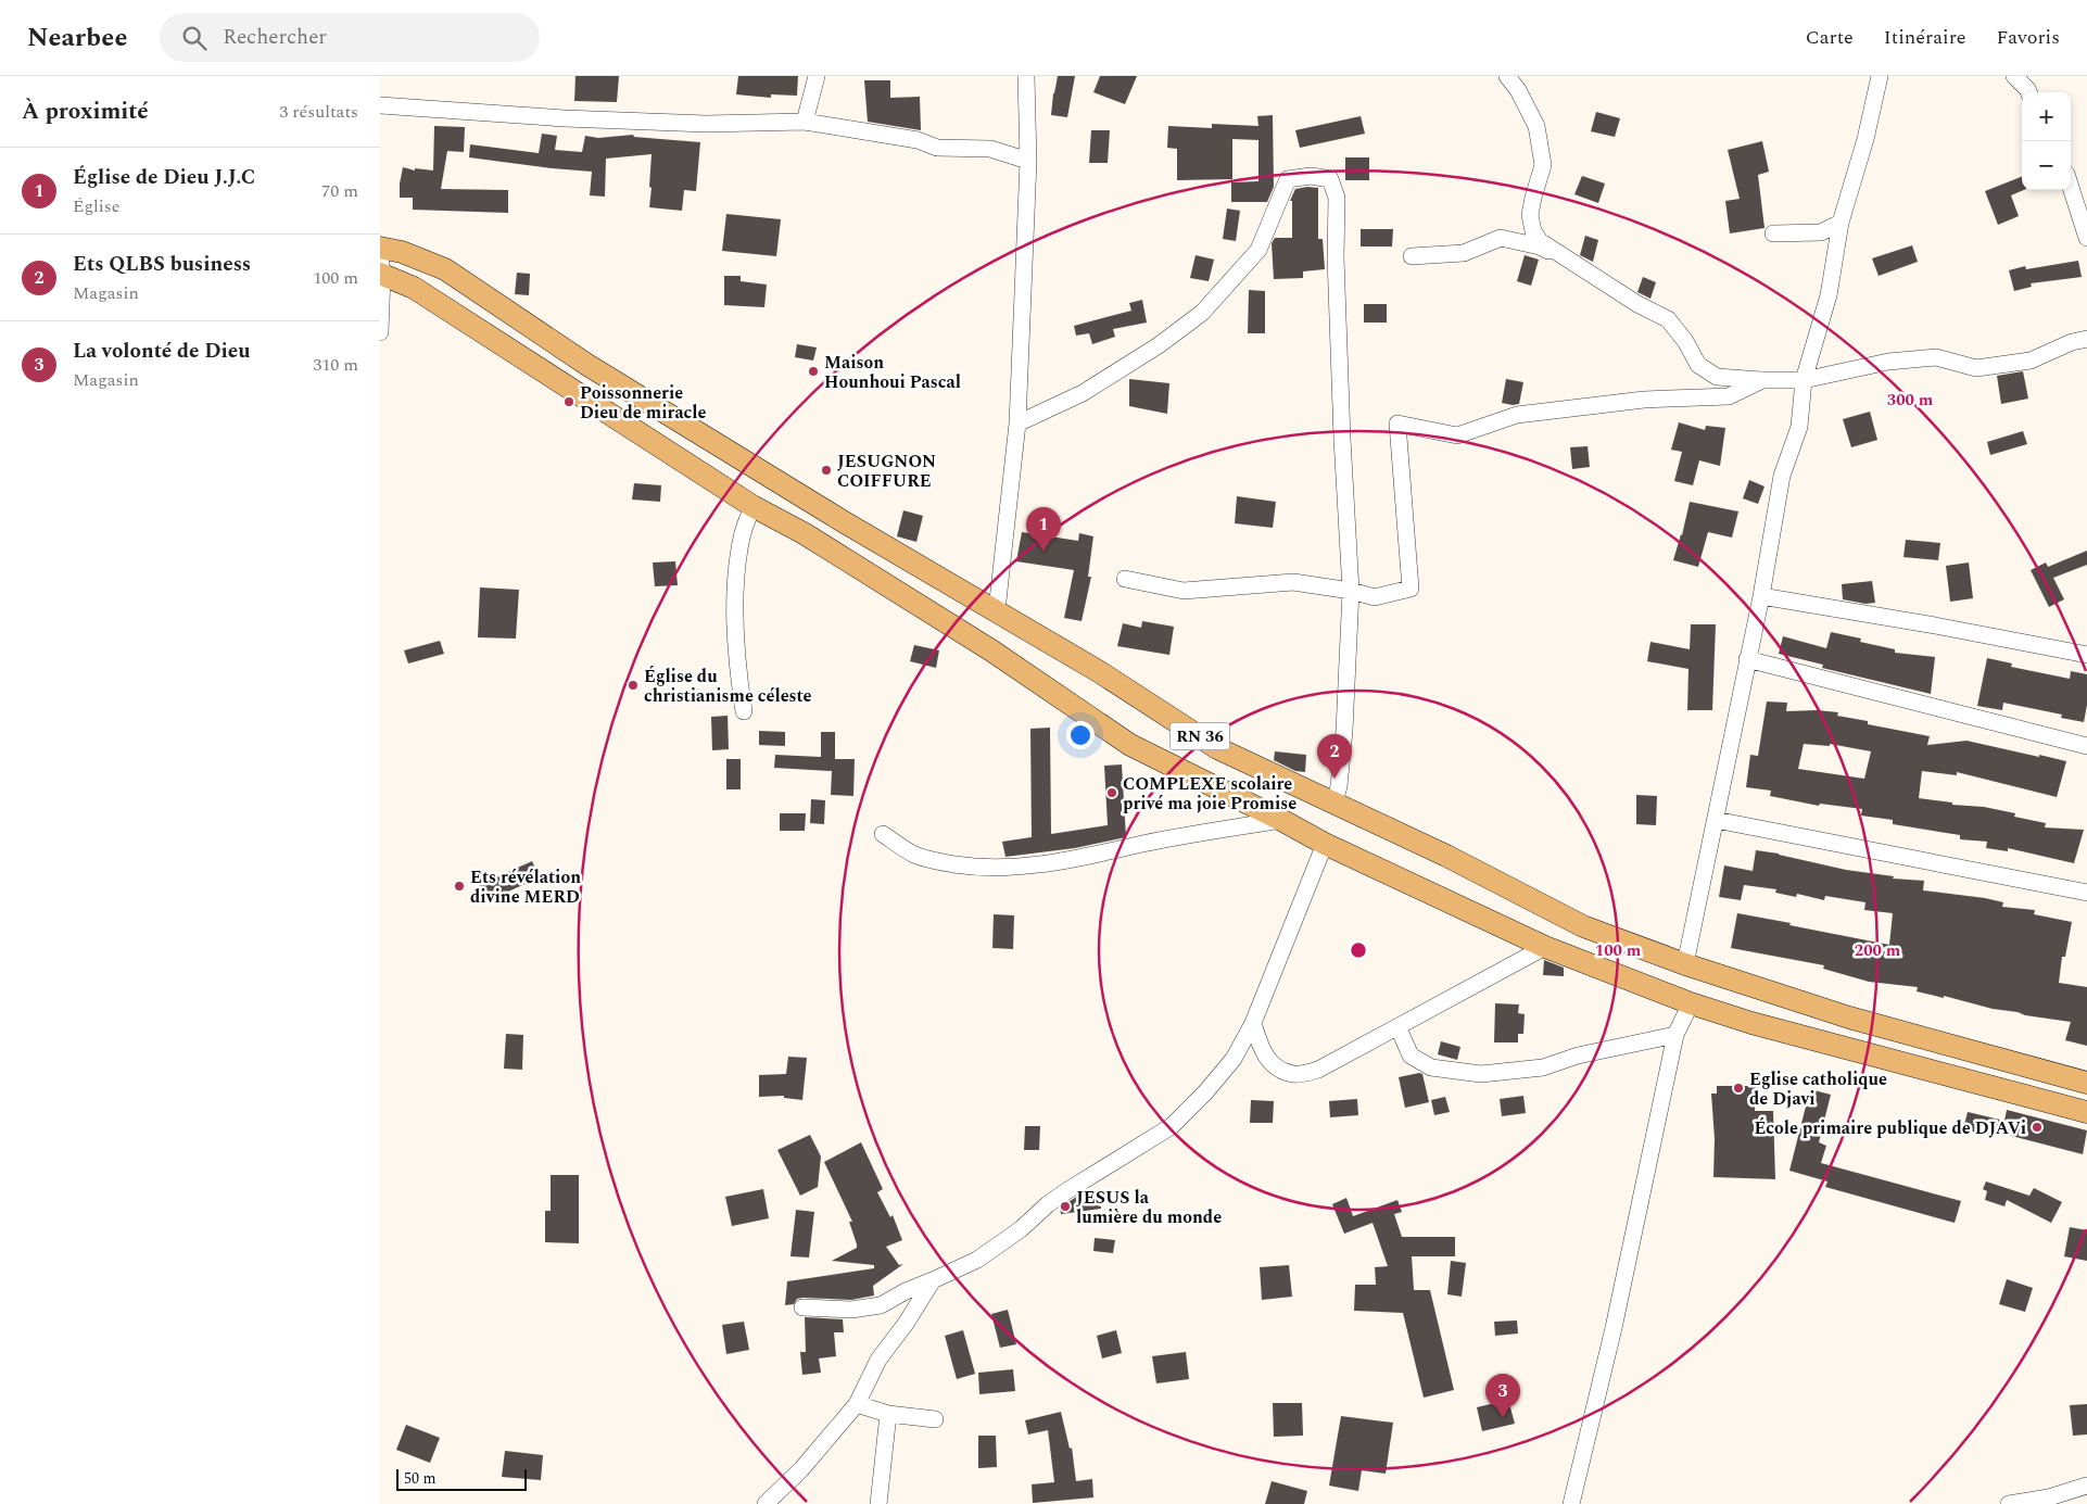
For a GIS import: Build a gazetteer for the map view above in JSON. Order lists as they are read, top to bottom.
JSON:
{
  "streets": {
    "main road": ["RN 36"]
  },
  "places": [
    "Maison Hounhoui Pascal",
    "Poissonnerie Dieu de miracle",
    "JESUGNON COIFFURE",
    "Église du christianisme céleste",
    "COMPLEXE scolaire privé ma joie Promise",
    "Ets révélation divine MERD",
    "Eglise catholique de Djavi",
    "École primaire publique de DJAVi",
    "JESUS la lumière du monde"
  ],
  "scale_bar": "50 m",
  "page": {
    "header": "Nearbee",
    "search": "Rechercher",
    "nav": ["Carte", "Itinéraire", "Favoris"],
    "heading": ["À proximité", "3 résultats"],
    "map_buttons": ["+", "−"],
    "list": [
      {
        "mark": "1",
        "name": "Église de Dieu J.J.C",
        "note": "Église",
        "value": "70 m"
      },
      {
        "mark": "2",
        "name": "Ets QLBS business",
        "note": "Magasin",
        "value": "100 m"
      },
      {
        "mark": "3",
        "name": "La volonté de Dieu",
        "note": "Magasin",
        "value": "310 m"
      }
    ],
    "pins": ["1", "2", "3"],
    "scale": "50 m"
  },
  "rings": ["300 m", "100 m", "200 m"]
}
